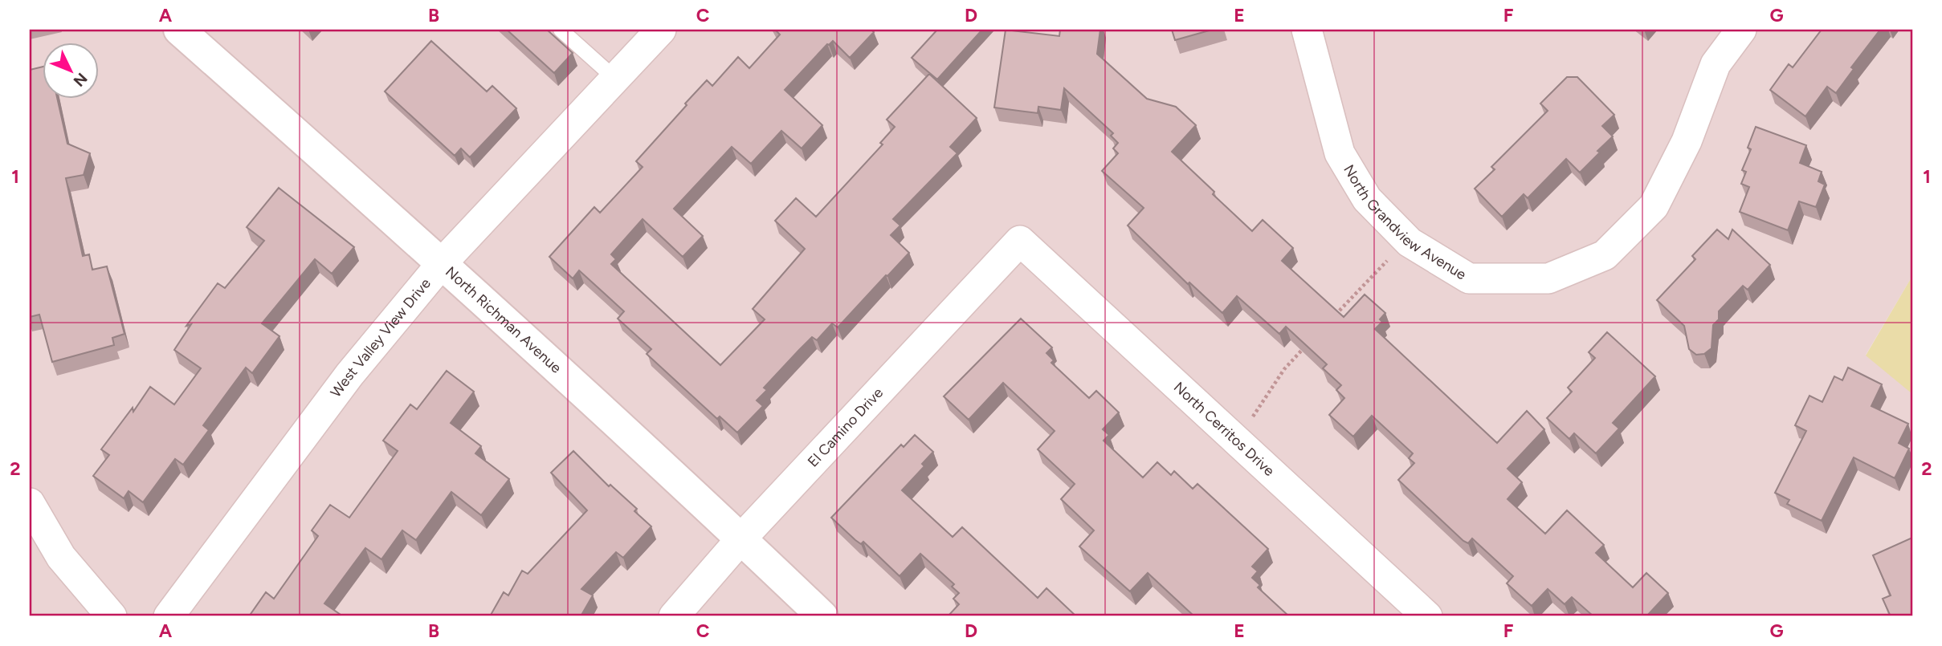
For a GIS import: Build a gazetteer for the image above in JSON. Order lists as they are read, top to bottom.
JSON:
{
  "streets": {
    "street": [
      "North Grandview Avenue",
      "North Richman Avenue",
      "West Valley View Drive",
      "El Camino Drive",
      "North Cerritos Drive"
    ]
  },
  "crossings": [
    ["North Richman Avenue", "West Valley View Drive"],
    ["North Richman Avenue", "El Camino Drive"],
    ["El Camino Drive", "North Cerritos Drive"]
  ],
  "north": "bottom right",
  "grid": {
    "columns": [
      "A",
      "B",
      "C",
      "D",
      "E",
      "F",
      "G"
    ],
    "rows": ["1", "2"]
  }
}
